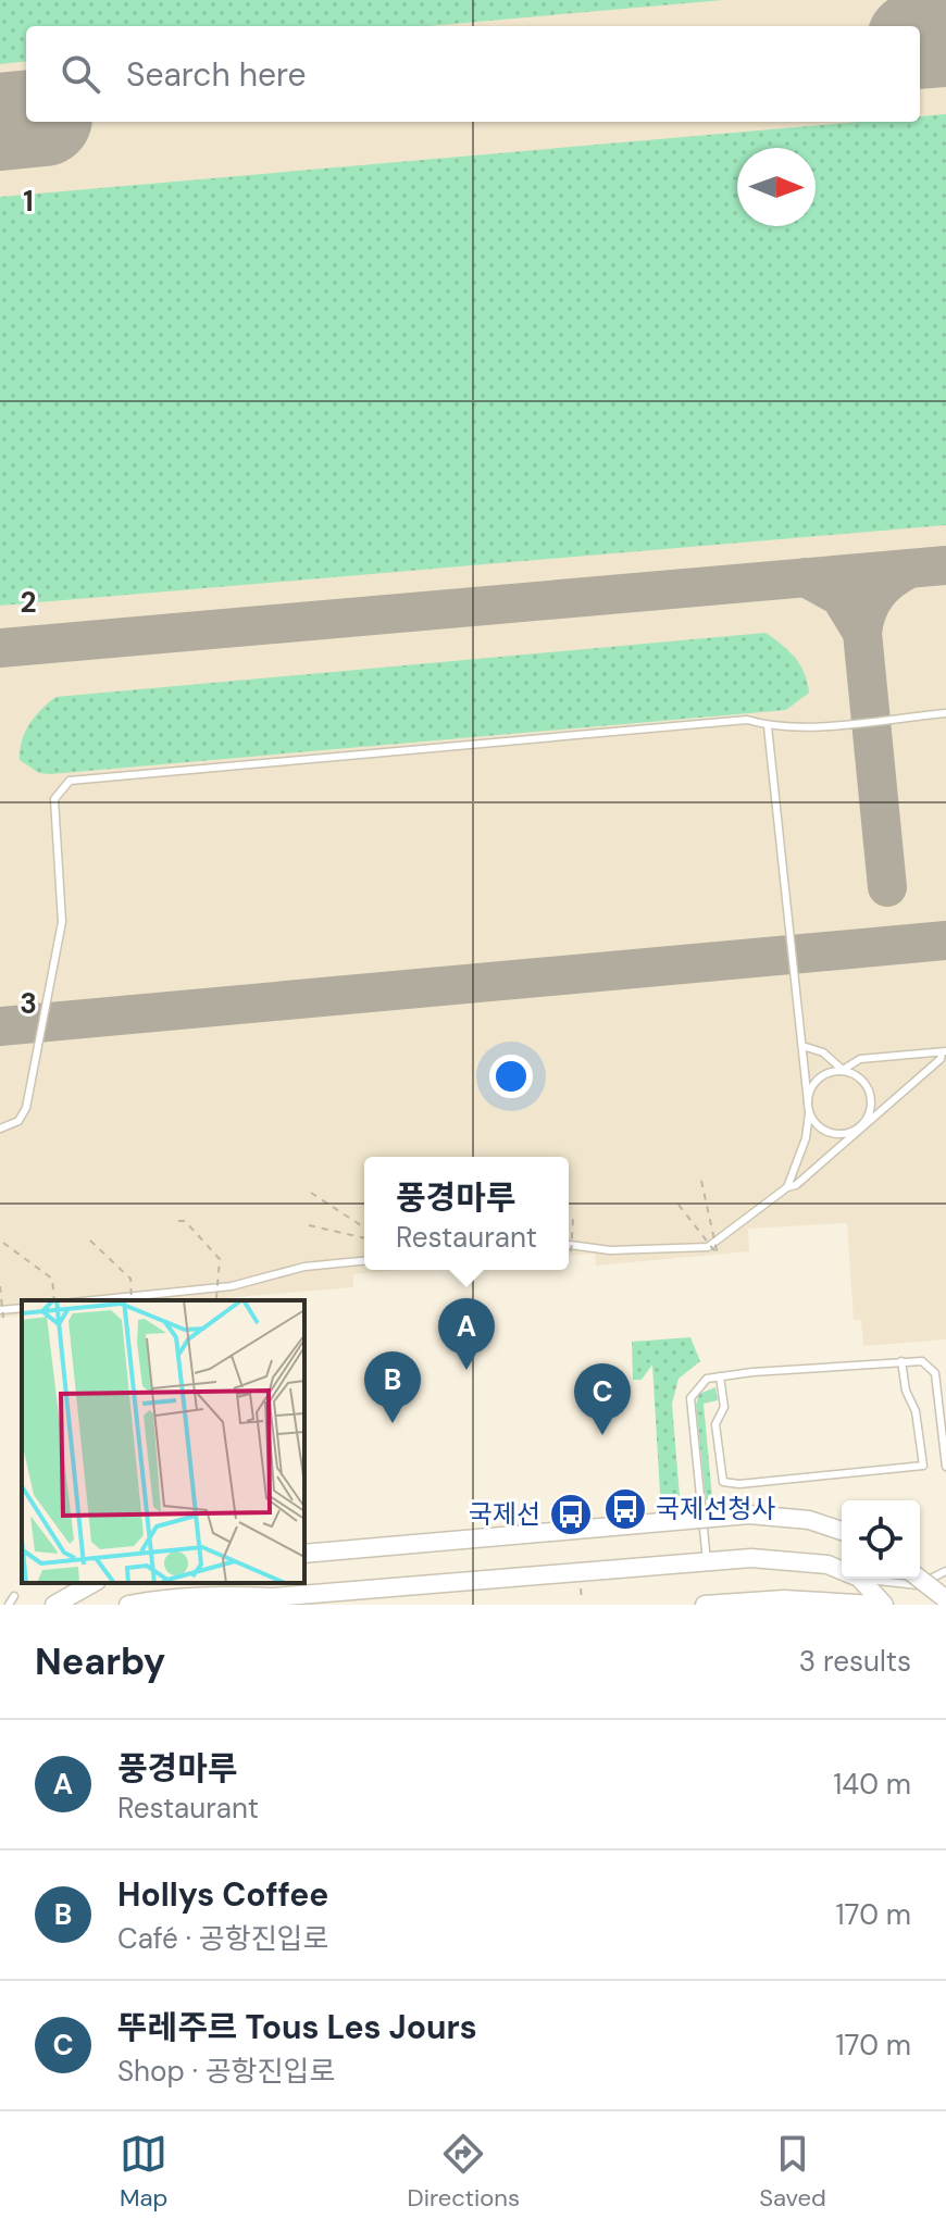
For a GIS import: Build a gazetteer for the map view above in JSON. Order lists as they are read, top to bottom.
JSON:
{
  "places": {
    "bus stop": ["국제선청사", "국제선"]
  },
  "north": "right",
  "page": {
    "search": "Search here",
    "popup": ["풍경마루", "Restaurant"],
    "pins": ["A", "B", "C"],
    "heading": ["Nearby", "3 results"],
    "list": [
      {
        "mark": "A",
        "name": "풍경마루",
        "note": "Restaurant",
        "value": "140 m"
      },
      {
        "mark": "B",
        "name": "Hollys Coffee",
        "note": "Café · 공항진입로",
        "value": "170 m"
      },
      {
        "mark": "C",
        "name": "뚜레주르 Tous Les Jours",
        "note": "Shop · 공항진입로",
        "value": "170 m"
      }
    ],
    "nav": ["Map", "Directions", "Saved"]
  },
  "grid": {
    "rows": ["1", "2", "3"]
  }
}
